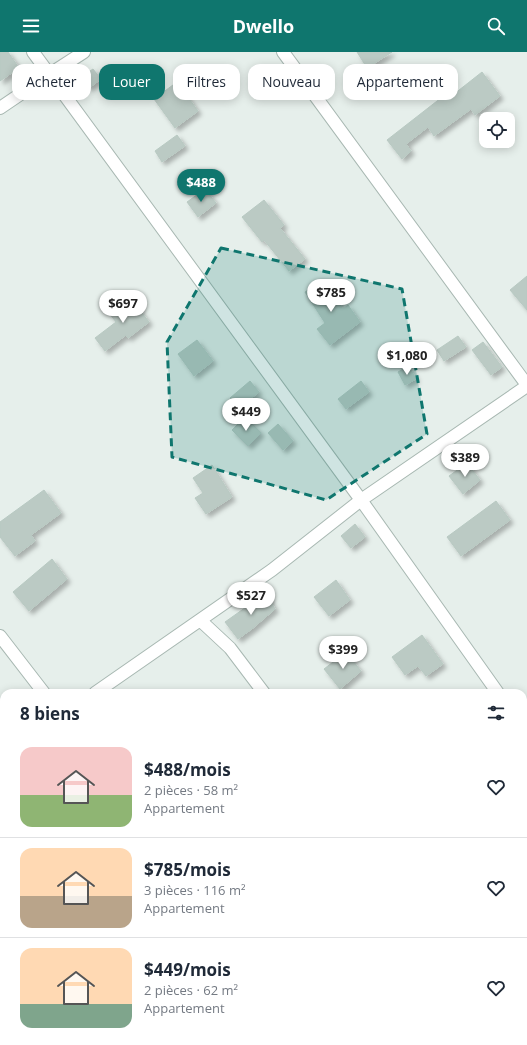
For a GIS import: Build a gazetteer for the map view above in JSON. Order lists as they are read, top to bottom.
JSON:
{
  "page": {
    "header": "Dwello",
    "chip": [
      "Acheter",
      "Louer",
      "Filtres",
      "Nouveau",
      "Appartement"
    ],
    "price": [
      "$488",
      "$785",
      "$697",
      "$1,080",
      "$449",
      "$389",
      "$527",
      "$399"
    ],
    "heading": "8 biens",
    "list": [
      {
        "name": "$488/mois",
        "note": "2 pièces · 58 m² · Appartement"
      },
      {
        "name": "$785/mois",
        "note": "3 pièces · 116 m² · Appartement"
      },
      {
        "name": "$449/mois",
        "note": "2 pièces · 62 m² · Appartement"
      }
    ]
  }
}
